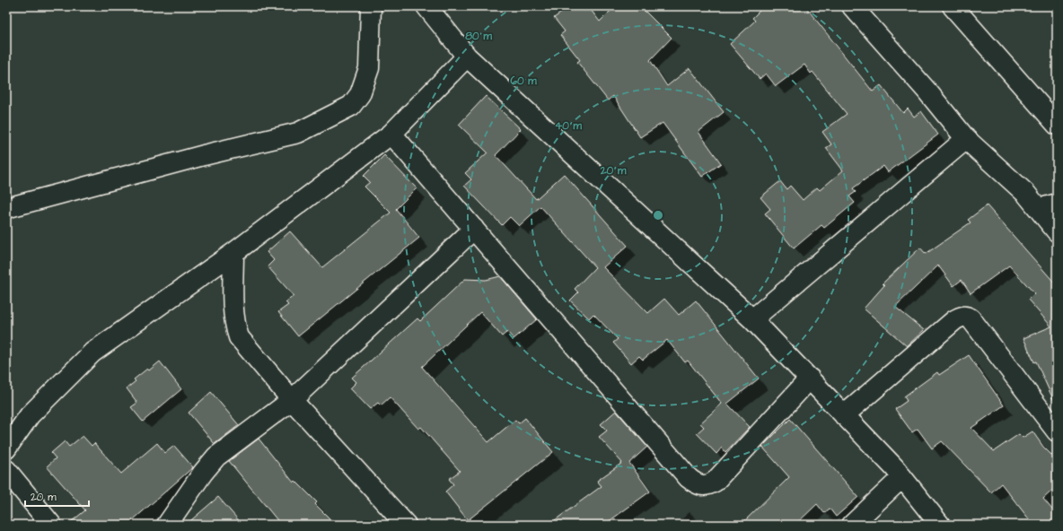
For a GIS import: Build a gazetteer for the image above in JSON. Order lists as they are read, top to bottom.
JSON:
{
  "scale_bar": "20 m",
  "rings": [
    "80 m",
    "60 m",
    "40 m",
    "20 m"
  ]
}
